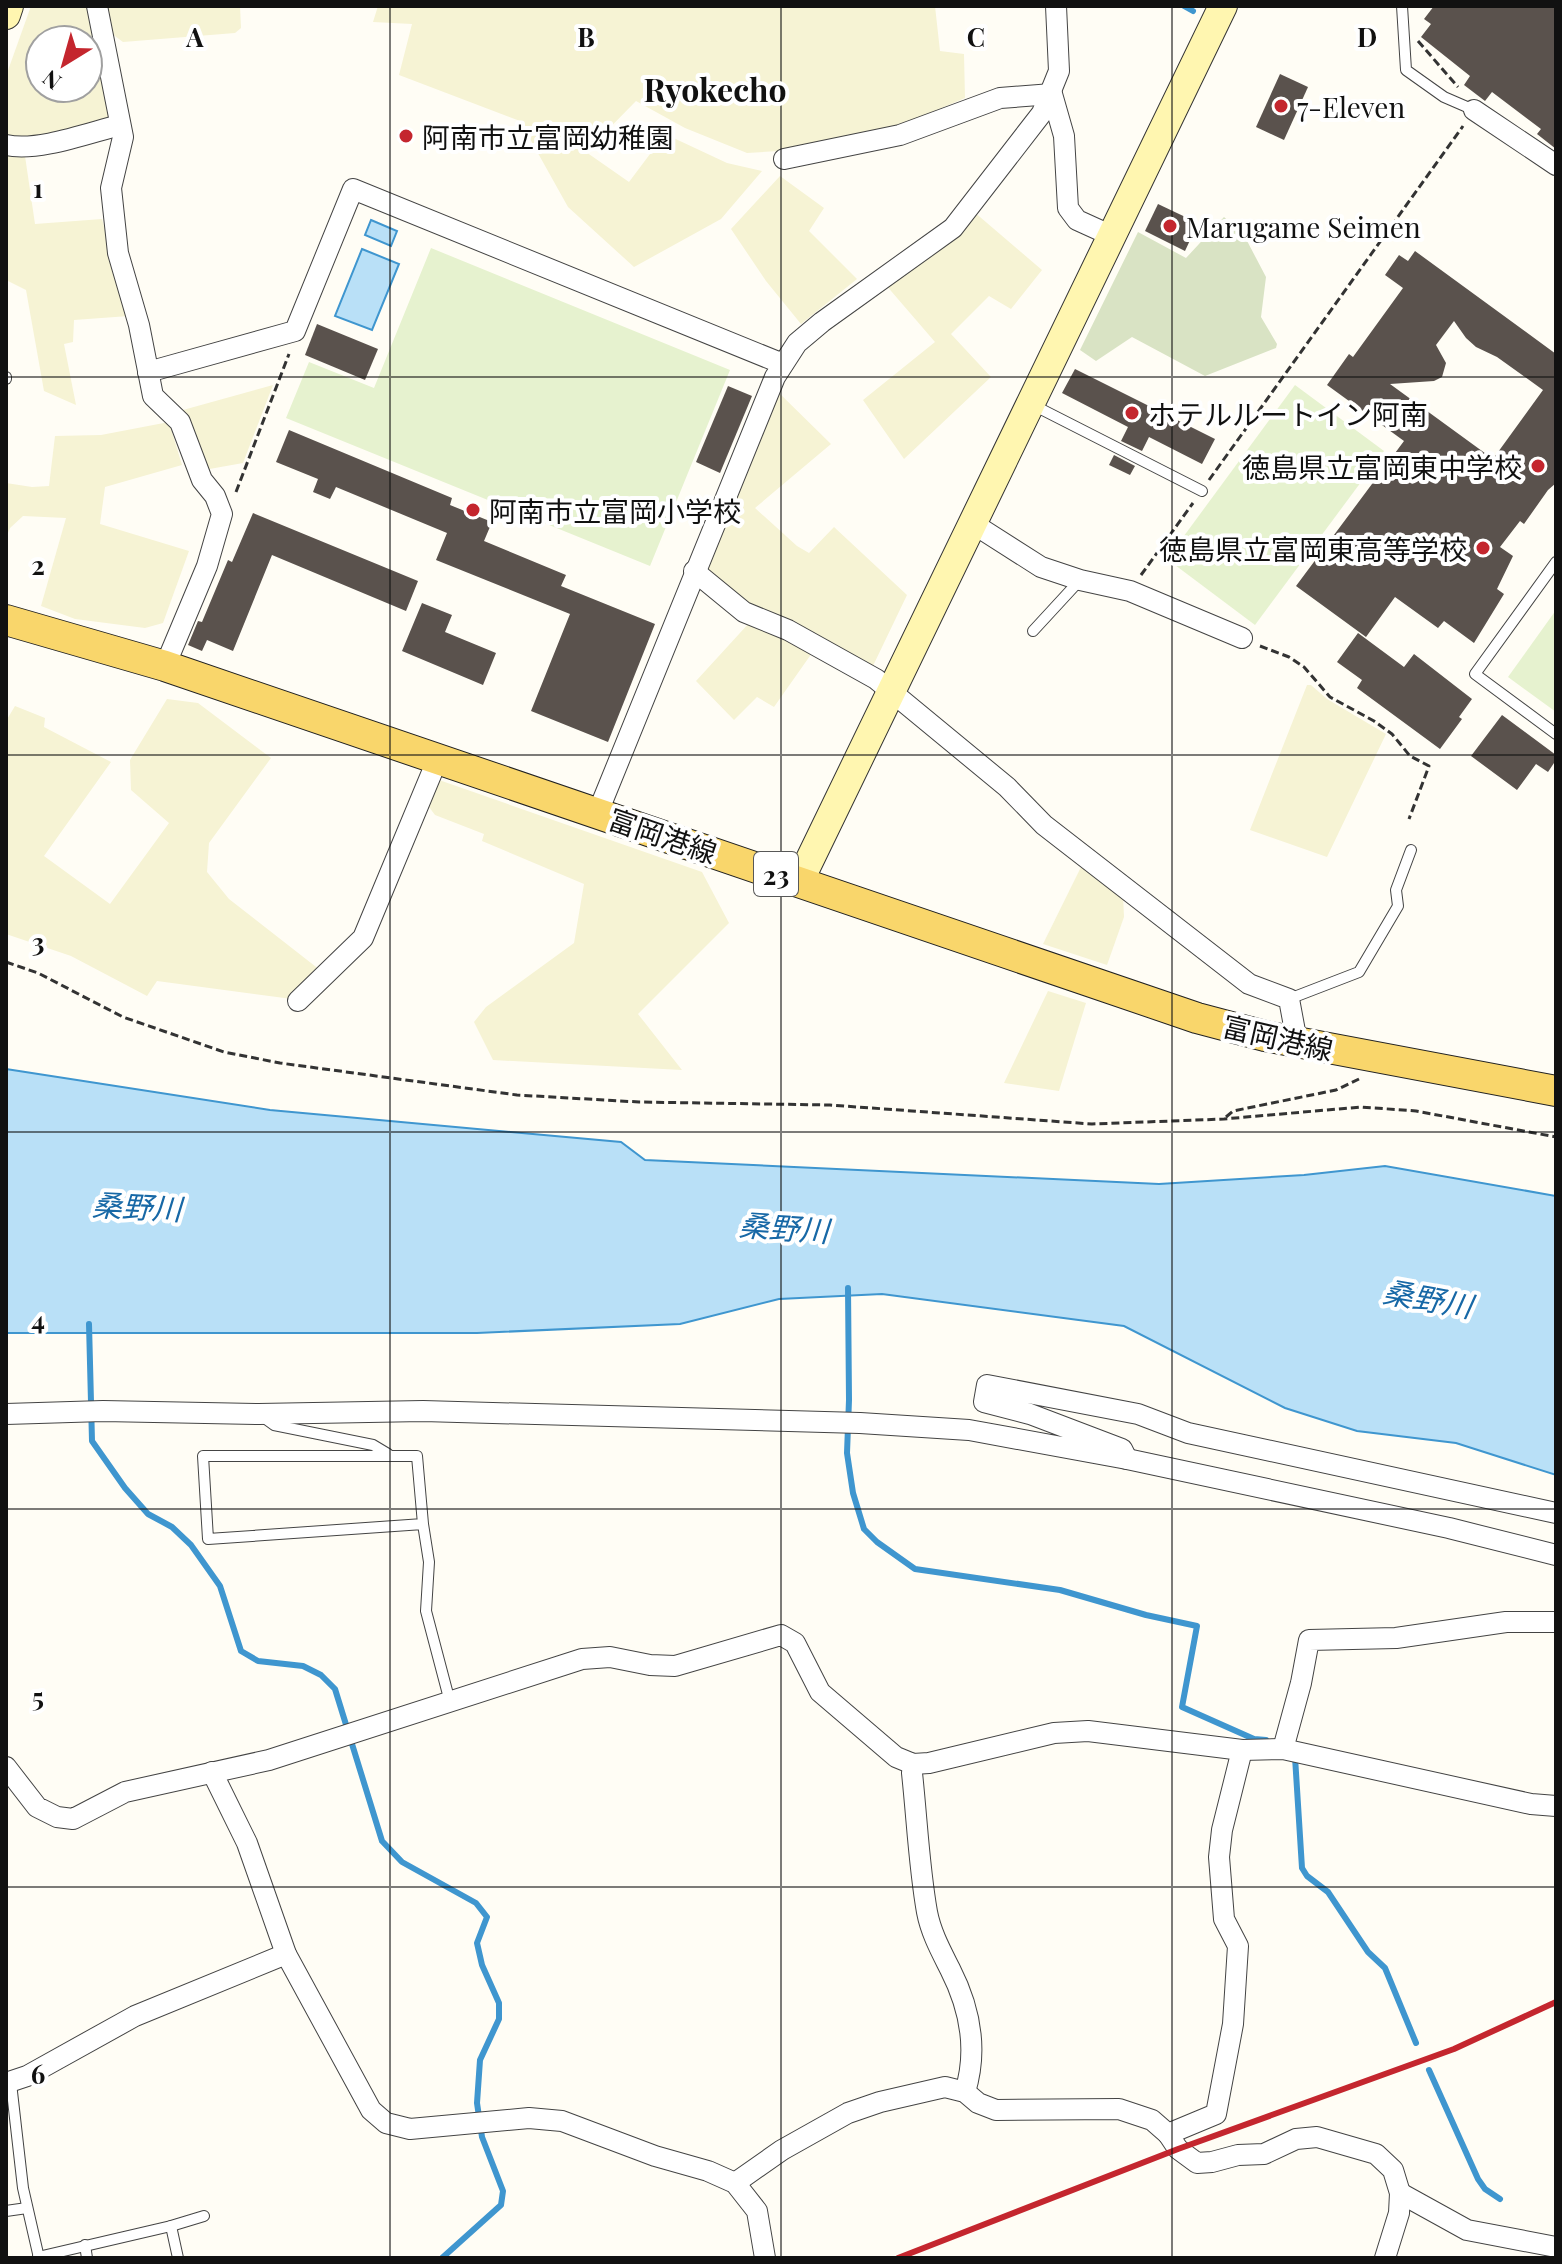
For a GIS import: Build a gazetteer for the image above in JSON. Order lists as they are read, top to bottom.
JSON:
{
  "streets": {
    "main road": ["富岡港線", "23"]
  },
  "districts": ["Ryokecho"],
  "water": ["桑野川"],
  "places": [
    "7-Eleven",
    "阿南市立富岡幼稚園",
    "Marugame Seimen",
    "ホテルルートイン阿南",
    "徳島県立富岡東中学校",
    "阿南市立富岡小学校",
    "徳島県立富岡東高等学校"
  ],
  "north": "bottom left",
  "grid": {
    "columns": [
      "A",
      "B",
      "C",
      "D"
    ],
    "rows": [
      "1",
      "2",
      "3",
      "4",
      "5",
      "6"
    ]
  }
}
